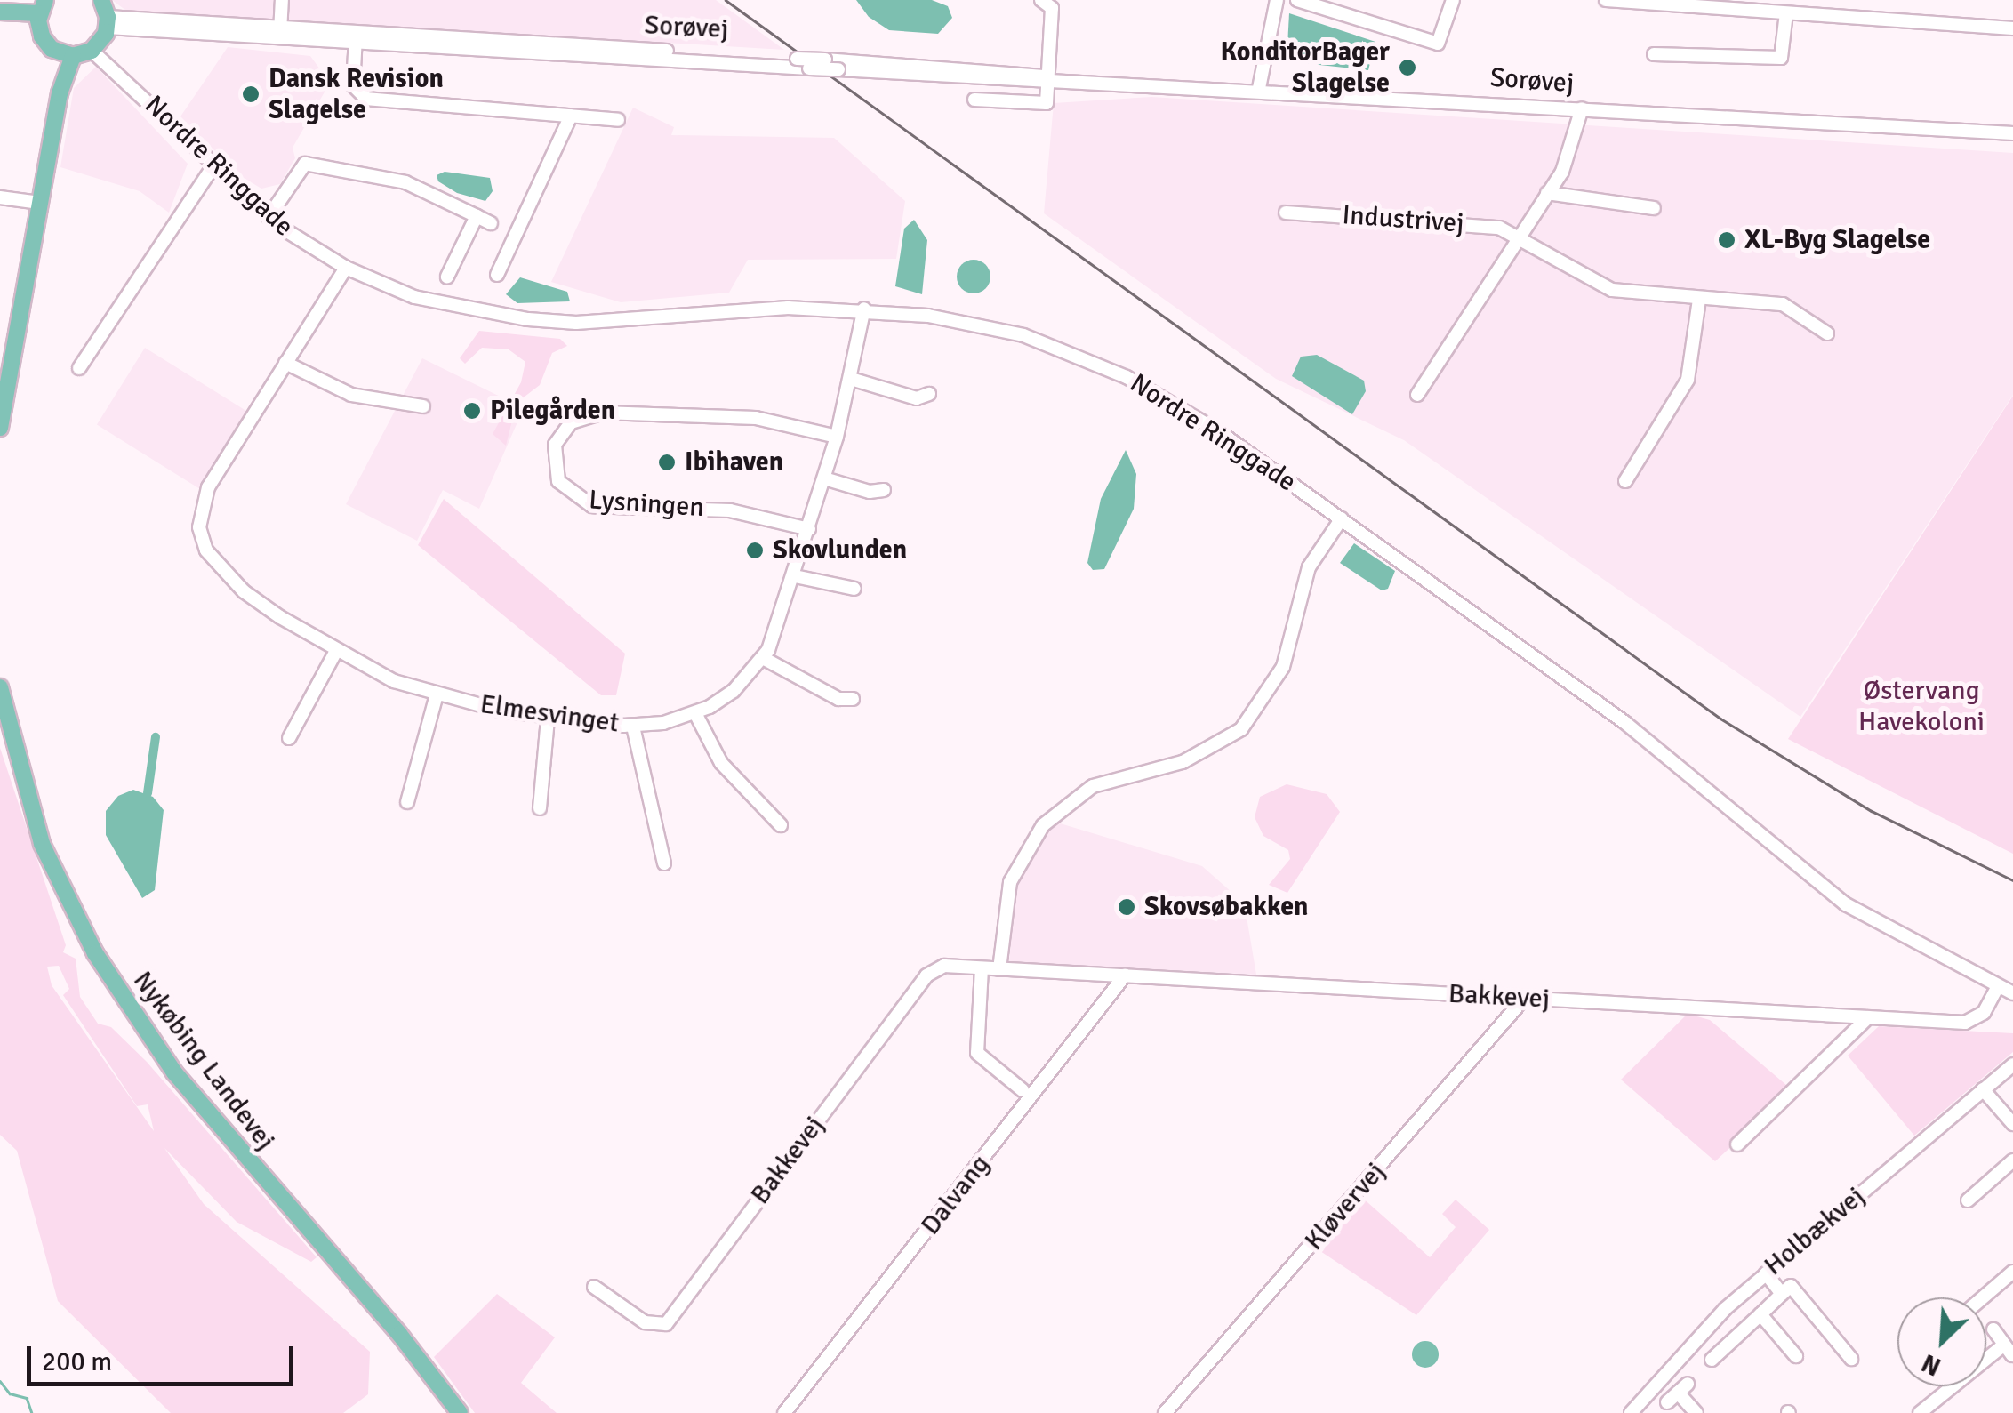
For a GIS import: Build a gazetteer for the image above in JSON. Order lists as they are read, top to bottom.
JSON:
{
  "streets": {
    "main road": ["Nykøbing Landevej"],
    "street": [
      "Sorøvej",
      "Nordre Ringgade",
      "Industrivej",
      "Lysningen",
      "Elmesvinget",
      "Bakkevej",
      "Dalvang",
      "Kløvervej",
      "Holbækvej"
    ]
  },
  "crossings": [
    ["Sorøvej", "Nordre Ringgade"],
    ["Nordre Ringgade", "Elmesvinget"],
    ["Nordre Ringgade", "Bakkevej"],
    ["Lysningen", "Elmesvinget"],
    ["Bakkevej", "Dalvang"],
    ["Bakkevej", "Kløvervej"]
  ],
  "parks": ["Østervang Havekoloni"],
  "places": [
    "KonditorBager Slagelse",
    "Dansk Revision Slagelse",
    "XL-Byg Slagelse",
    "Pilegården",
    "Ibihaven",
    "Skovlunden",
    "Skovsøbakken"
  ],
  "scale_bar": "200 m",
  "north": "bottom left"
}
